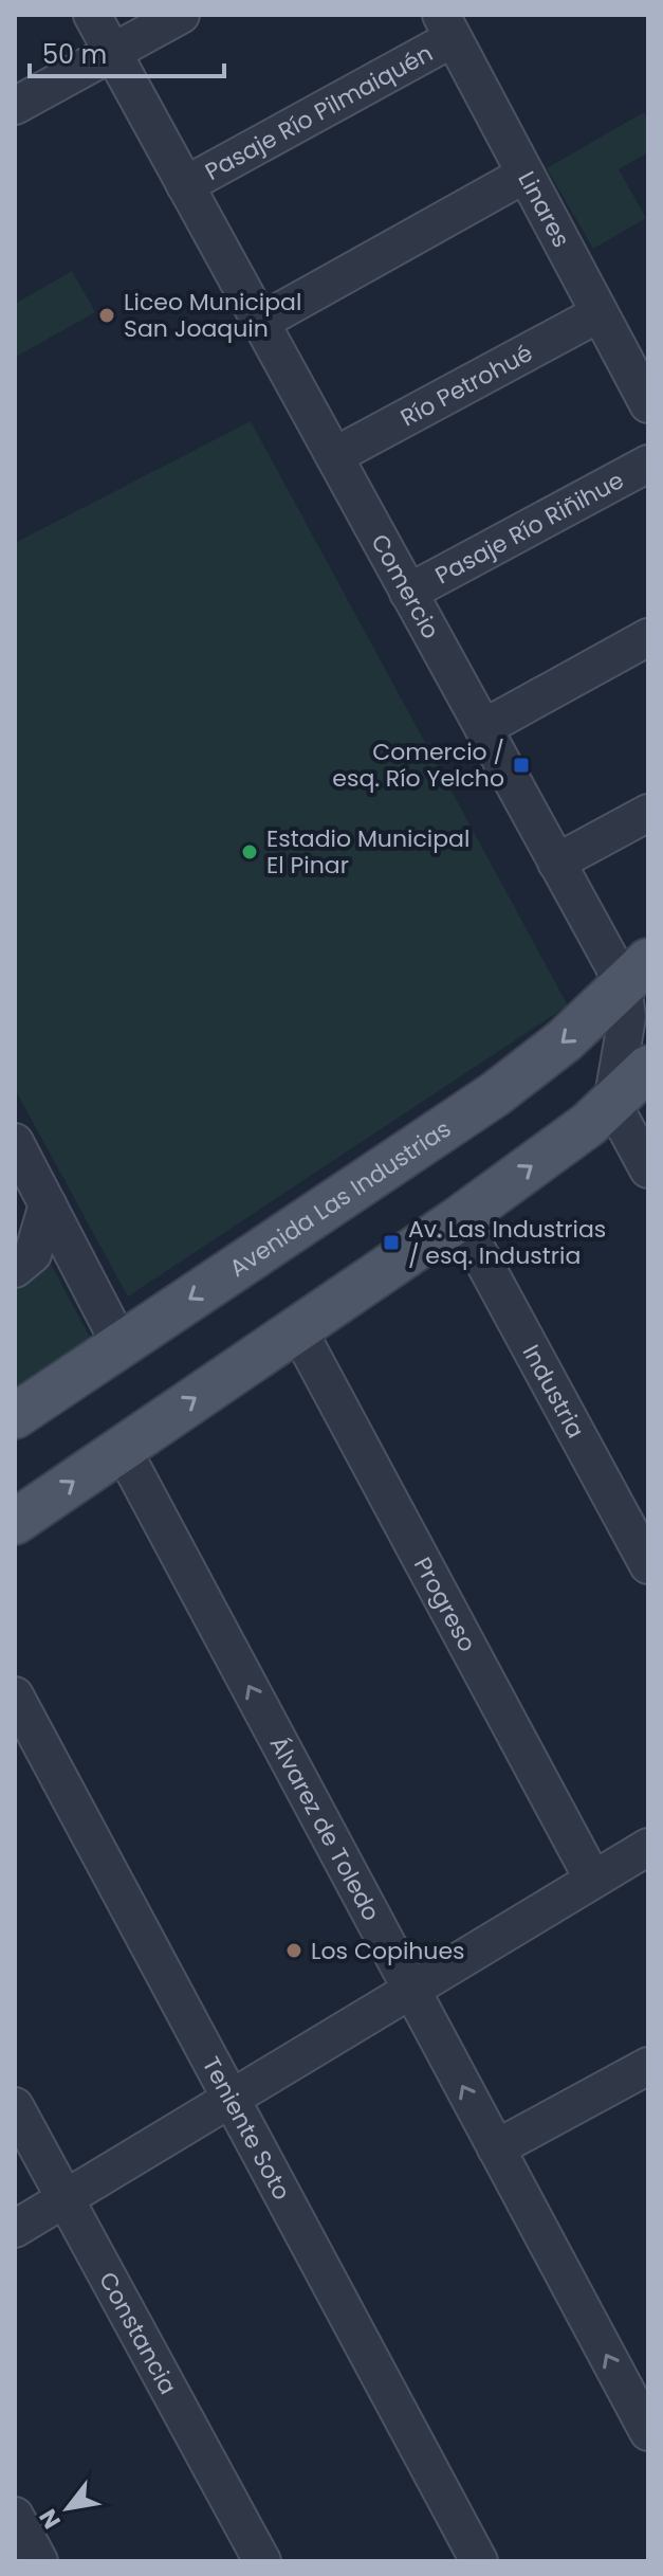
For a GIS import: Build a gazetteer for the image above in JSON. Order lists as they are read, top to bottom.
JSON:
{
  "streets": {
    "main road": ["Avenida Las Industrias"],
    "street": [
      "Pasaje Río Pilmaiquén",
      "Linares",
      "Río Petrohué",
      "Pasaje Río Riñihue",
      "Comercio",
      "Industria",
      "Progreso",
      "Álvarez de Toledo",
      "Teniente Soto",
      "Constancia"
    ]
  },
  "crossings": [
    ["Pasaje Río Pilmaiquén", "Linares"],
    ["Pasaje Río Pilmaiquén", "Comercio"],
    ["Linares", "Río Petrohué"],
    ["Río Petrohué", "Comercio"],
    ["Pasaje Río Riñihue", "Comercio"],
    ["Comercio", "Avenida Las Industrias"]
  ],
  "one_way": ["Álvarez de Toledo"],
  "places": {
    "other": ["Liceo Municipal San Joaquin", "Estadio Municipal El Pinar", "Los Copihues"],
    "transit": ["Comercio / esq. Río Yelcho", "Av. Las Industrias / esq. Industria"]
  },
  "scale_bar": "50 m",
  "north": "bottom left"
}
